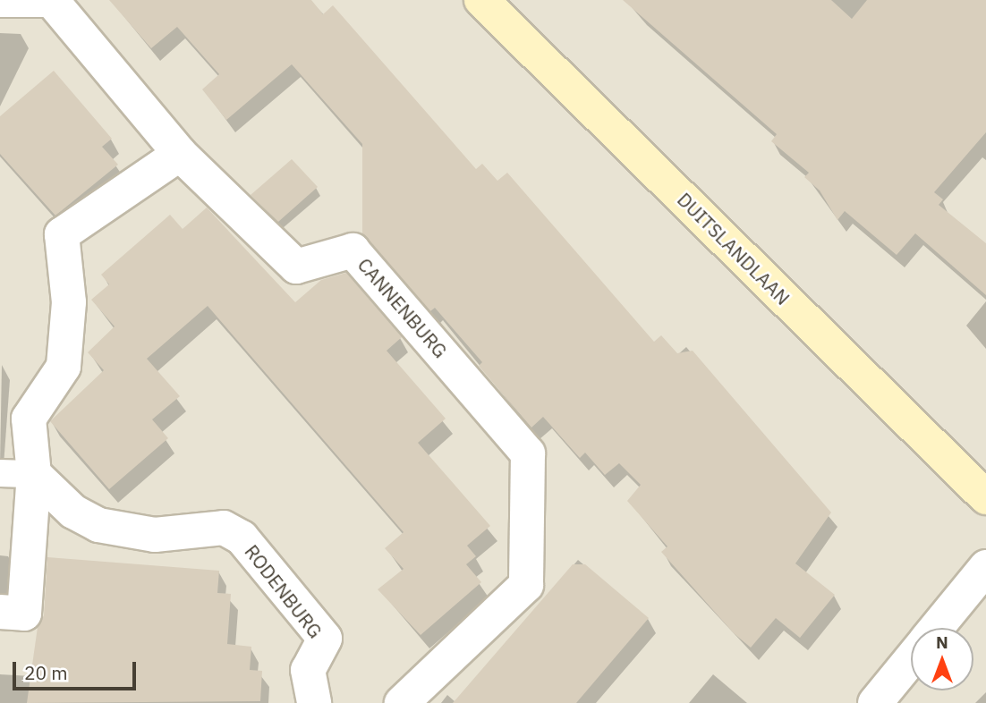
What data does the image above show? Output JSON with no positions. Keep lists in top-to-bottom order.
{
  "streets": {
    "main road": ["DUITSLANDLAAN"],
    "street": ["CANNENBURG", "RODENBURG"]
  },
  "scale_bar": "20 m",
  "north": "top"
}
